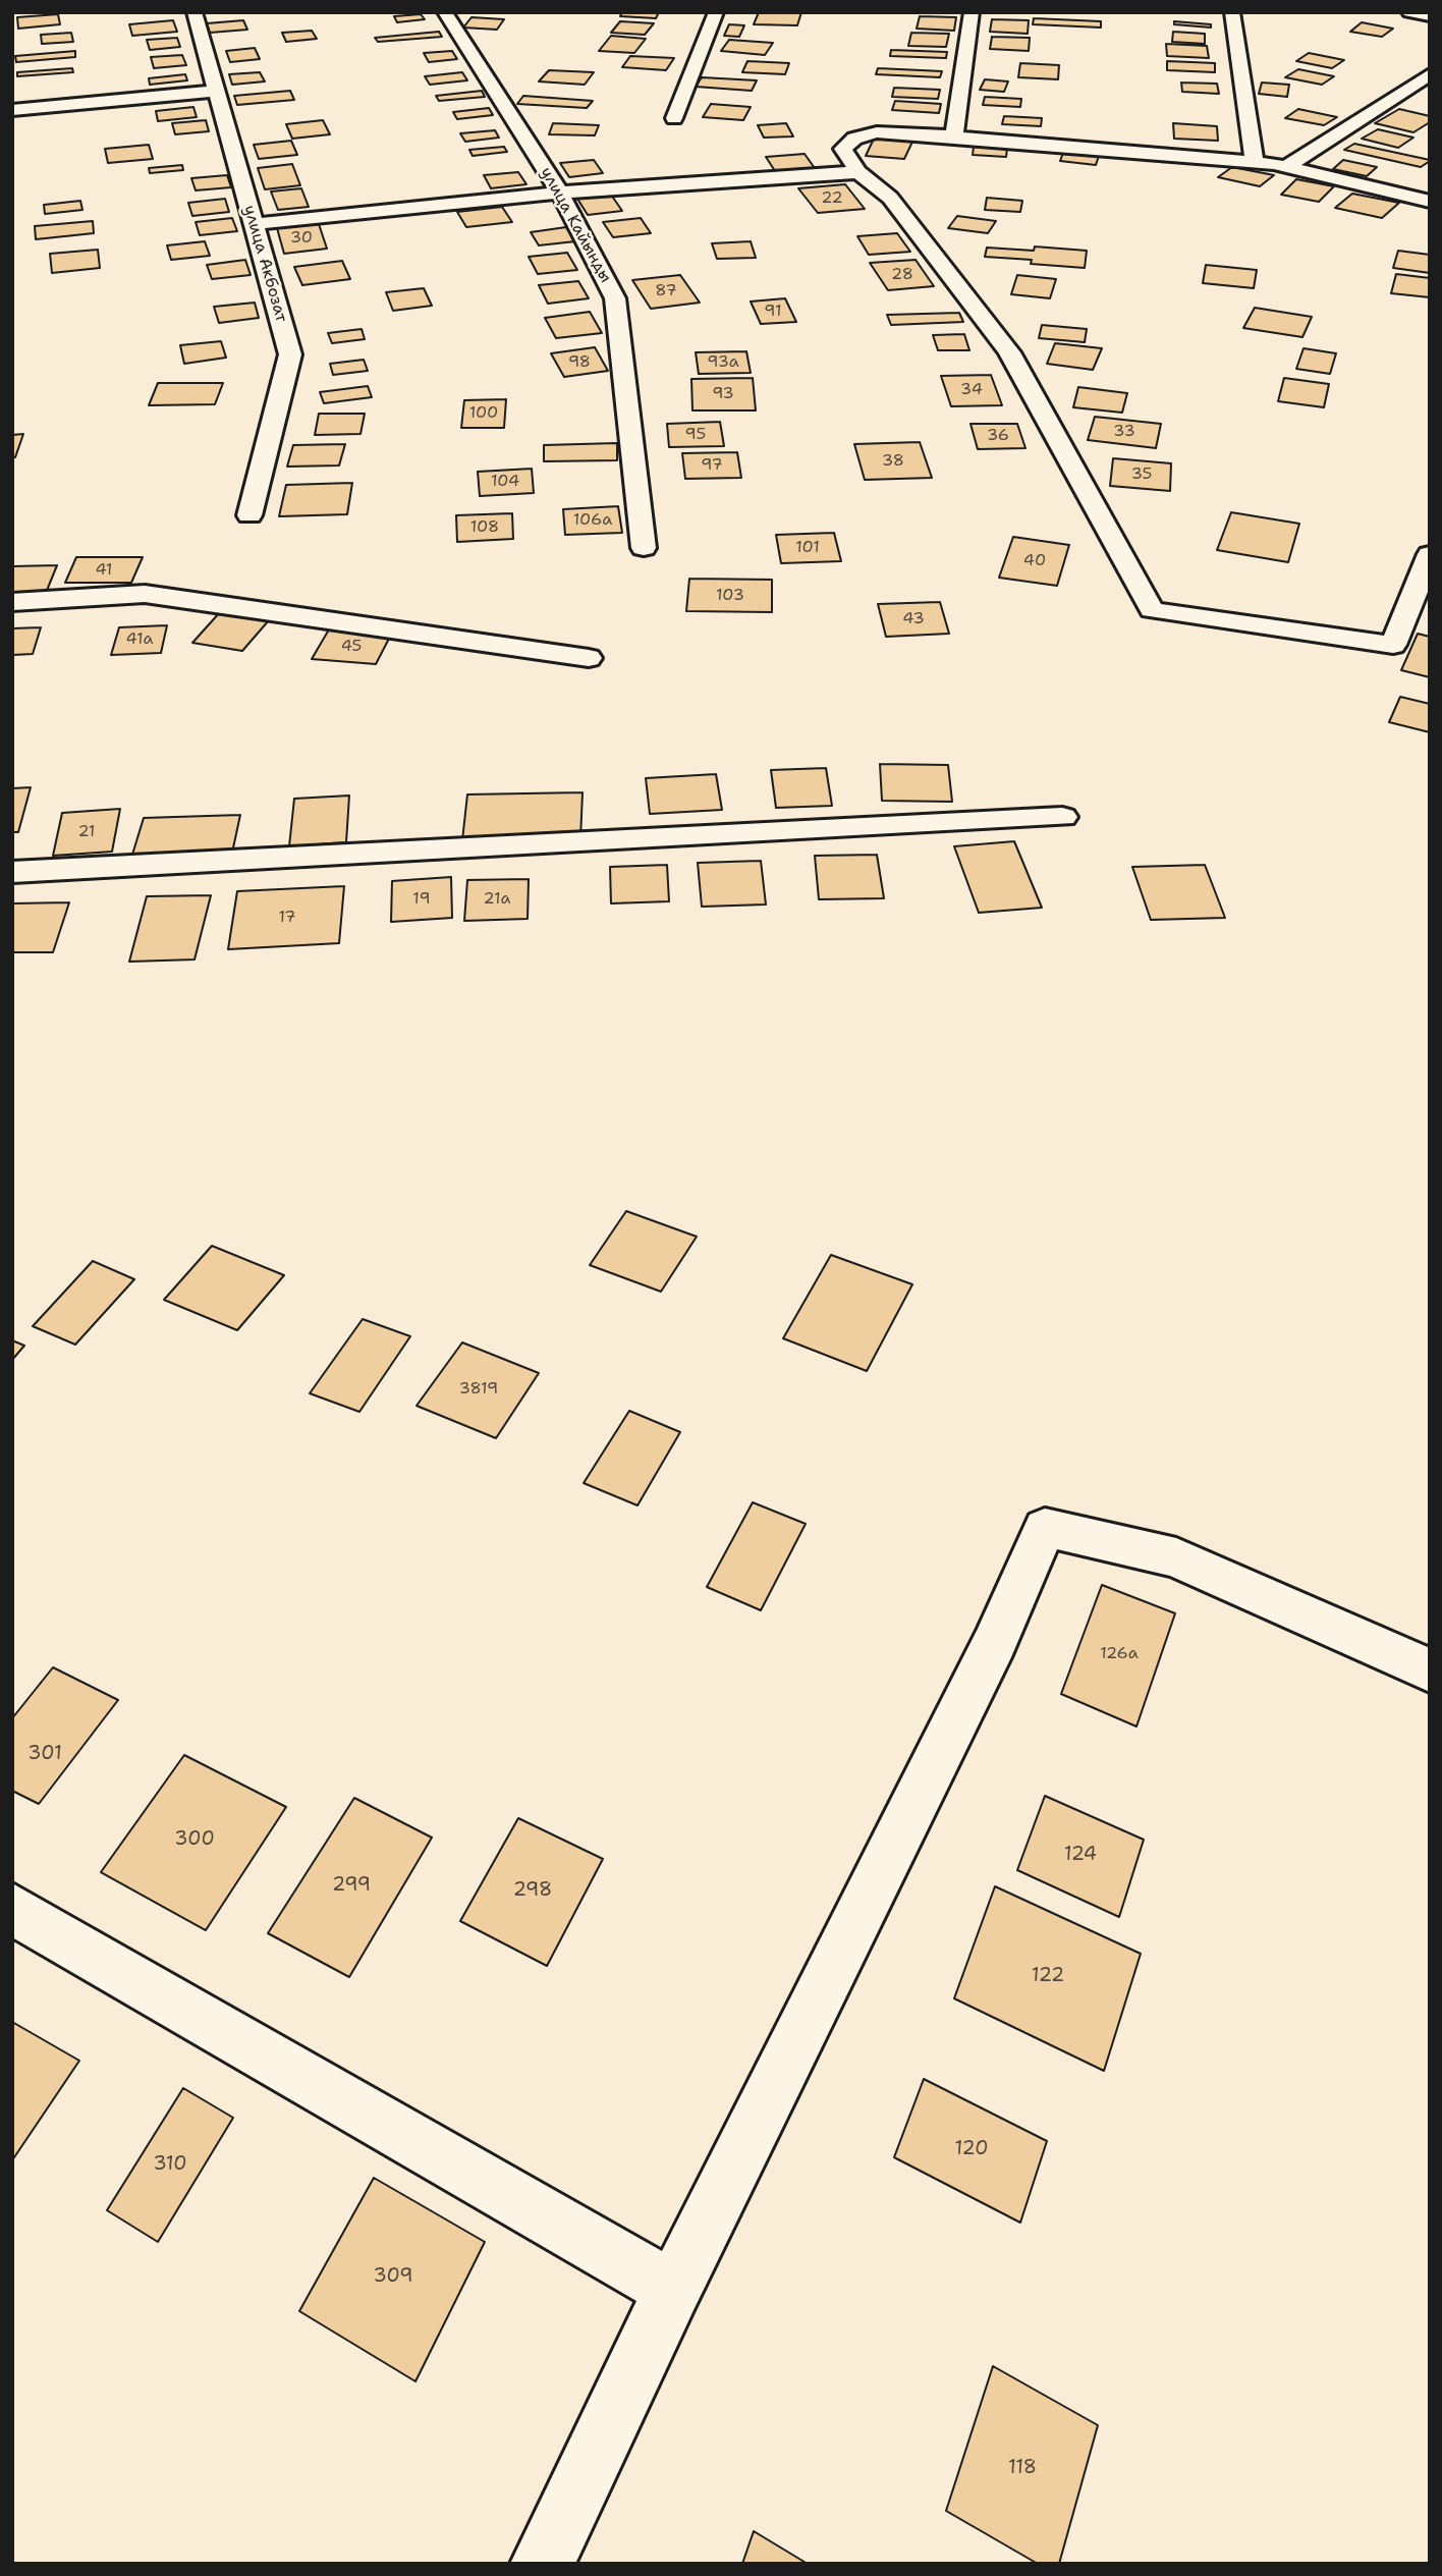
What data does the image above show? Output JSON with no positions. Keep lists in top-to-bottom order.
{
  "streets": {
    "street": ["улица Кайынды", "улица Акбозат"]
  },
  "house_numbers": [
    "22",
    "30",
    "28",
    "87",
    "91",
    "98",
    "93а",
    "34",
    "93",
    "100",
    "33",
    "95",
    "36",
    "38",
    "97",
    "35",
    "104",
    "106а",
    "108",
    "101",
    "40",
    "41",
    "103",
    "43",
    "41а",
    "45",
    "21",
    "19",
    "21а",
    "17",
    "3819",
    "126а",
    "301",
    "300",
    "124",
    "299",
    "298",
    "122",
    "120",
    "310",
    "309",
    "118"
  ]
}
